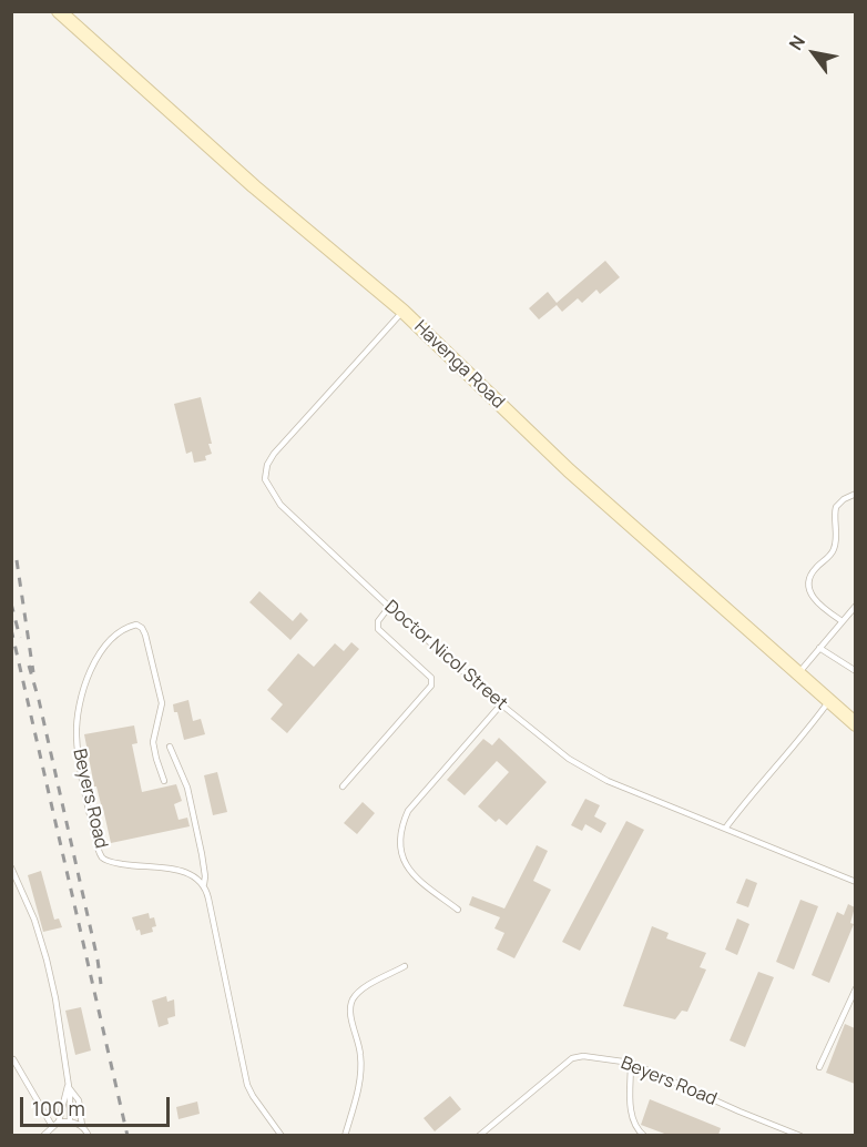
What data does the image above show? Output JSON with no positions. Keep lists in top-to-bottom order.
{
  "streets": {
    "street": ["Havenga Road"],
    "lane": ["Doctor Nicol Street", "Beyers Road"]
  },
  "crossings": [
    ["Havenga Road", "Doctor Nicol Street"]
  ],
  "scale_bar": "100 m",
  "north": "top left"
}
